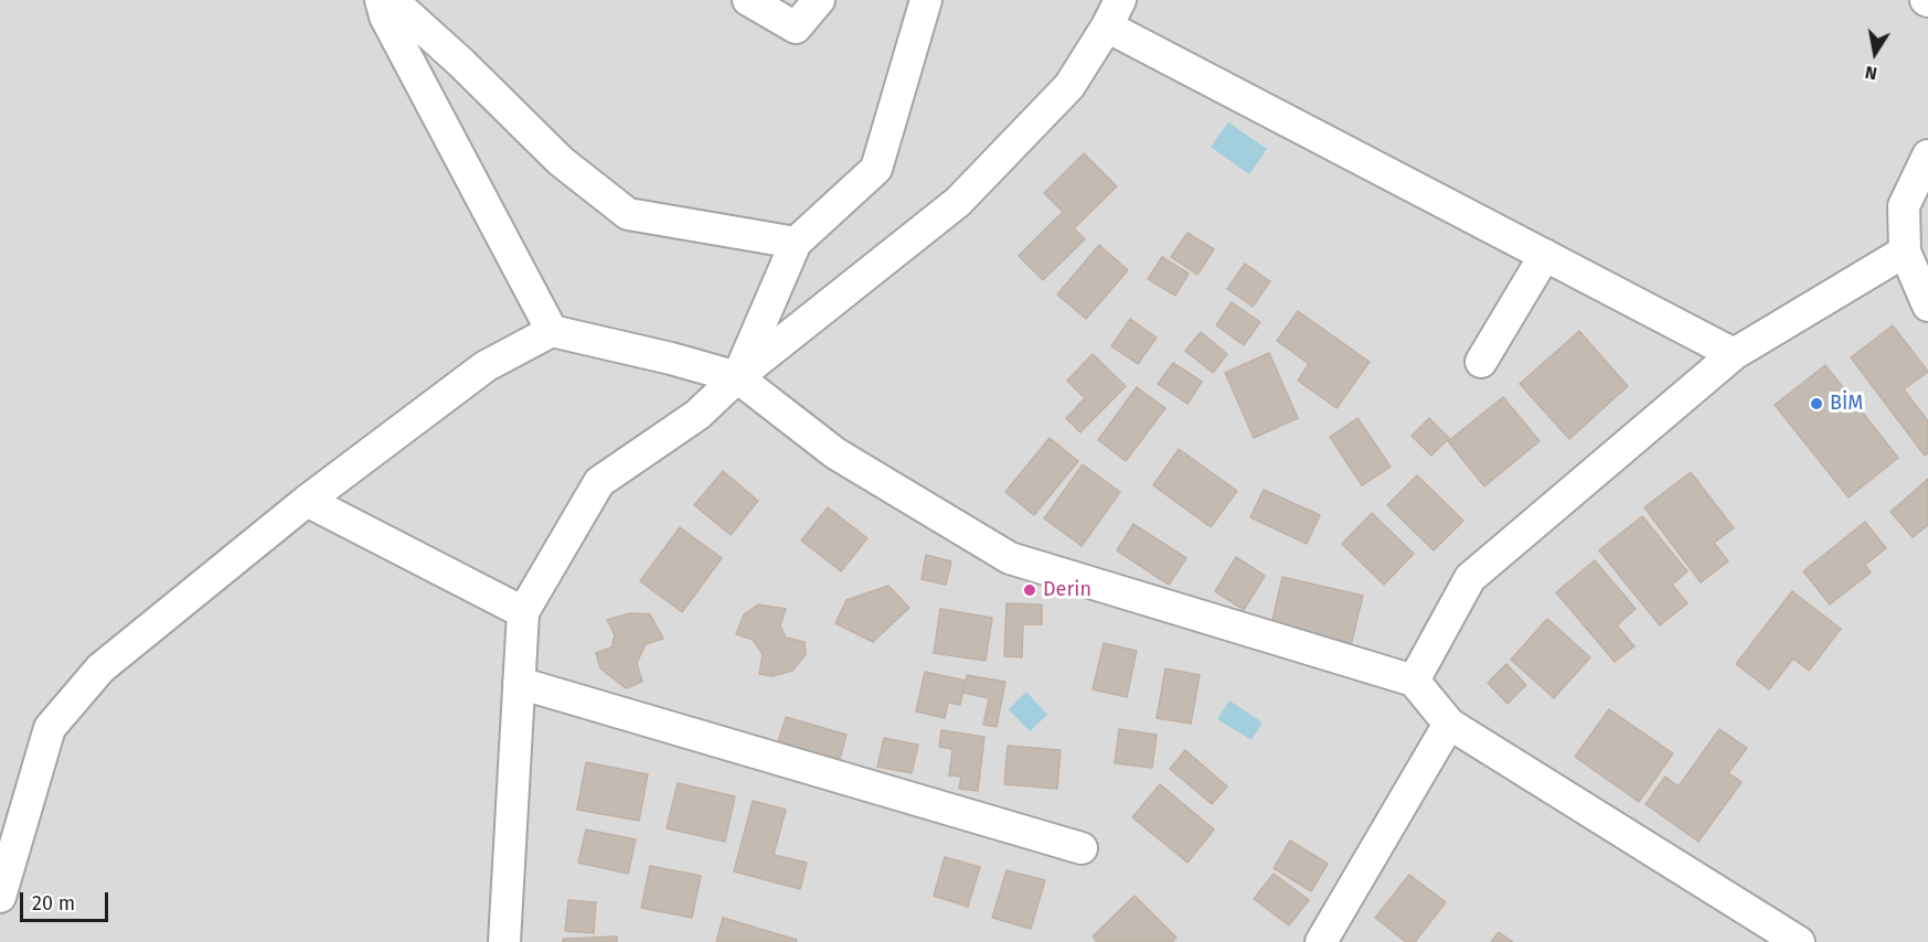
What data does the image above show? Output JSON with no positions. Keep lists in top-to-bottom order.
{
  "places": ["BİM", "Derin"],
  "scale_bar": "20 m",
  "north": "bottom"
}
